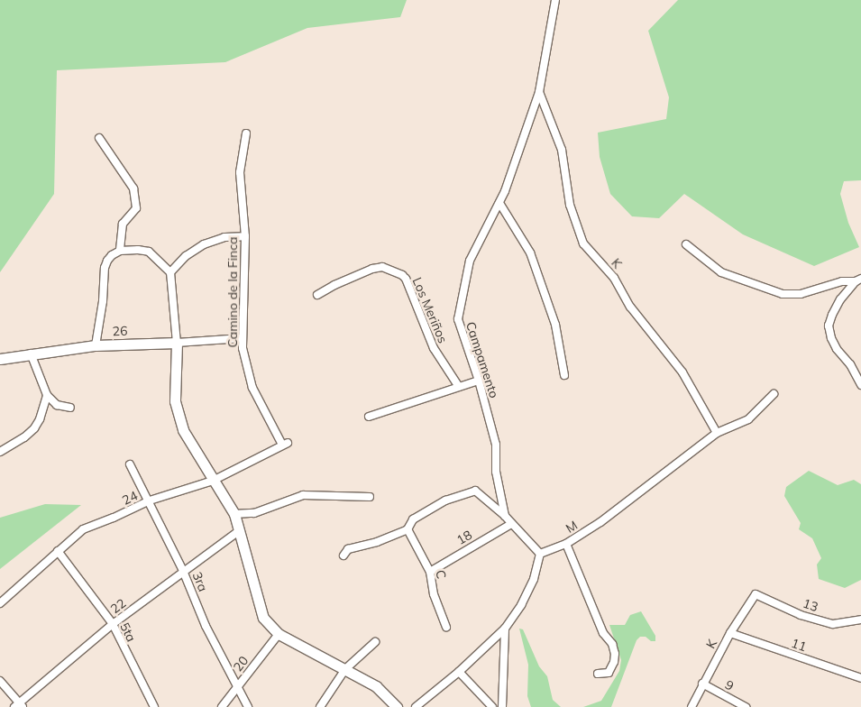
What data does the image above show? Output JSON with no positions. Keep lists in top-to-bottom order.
{
  "streets": {
    "street": [
      "K",
      "Camino de la Finca",
      "Los Meriños",
      "26",
      "Campamento",
      "24",
      "M",
      "18",
      "C",
      "3ra",
      "13",
      "22",
      "5ta",
      "11",
      "20",
      "9"
    ]
  },
  "crossings": [
    ["K", "Campamento"],
    ["K", "M"],
    ["K", "13"],
    ["K", "11"],
    ["K", "9"],
    ["Camino de la Finca", "26"],
    ["Camino de la Finca", "24"],
    ["Campamento", "M"],
    ["Campamento", "18"],
    ["24", "3ra"],
    ["24", "5ta"],
    ["18", "C"],
    ["3ra", "22"],
    ["3ra", "20"],
    ["22", "5ta"]
  ]
}
